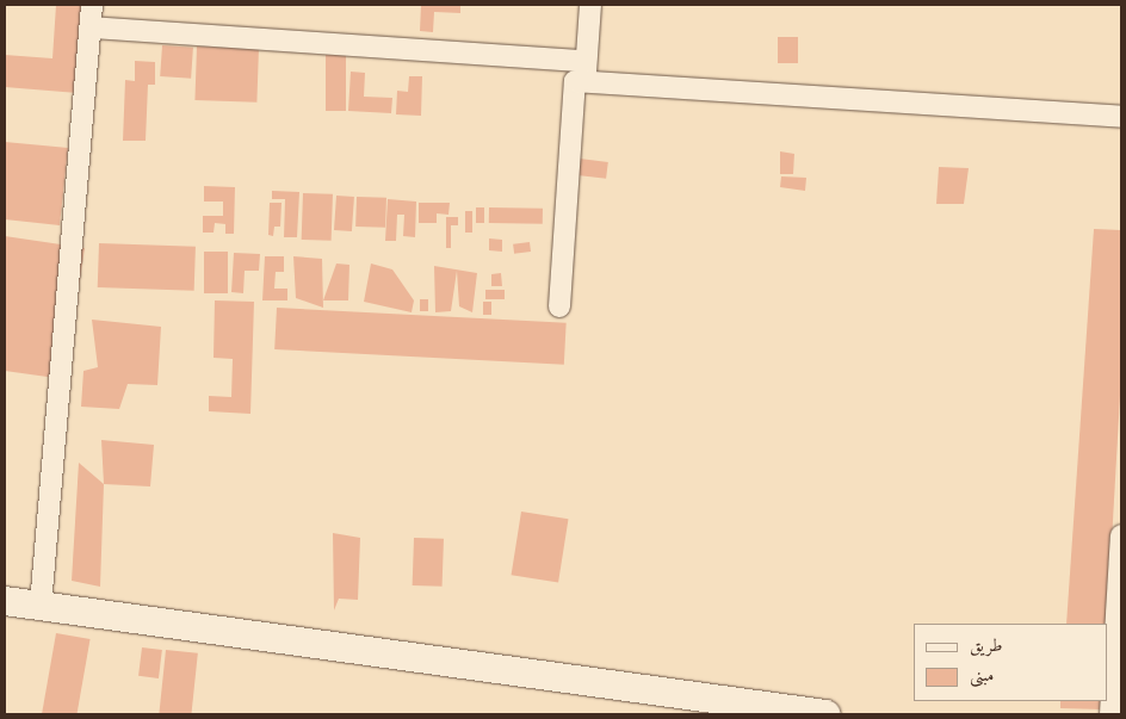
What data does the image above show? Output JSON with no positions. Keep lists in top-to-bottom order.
{
  "legend": ["طريق", "مبنى"]
}
